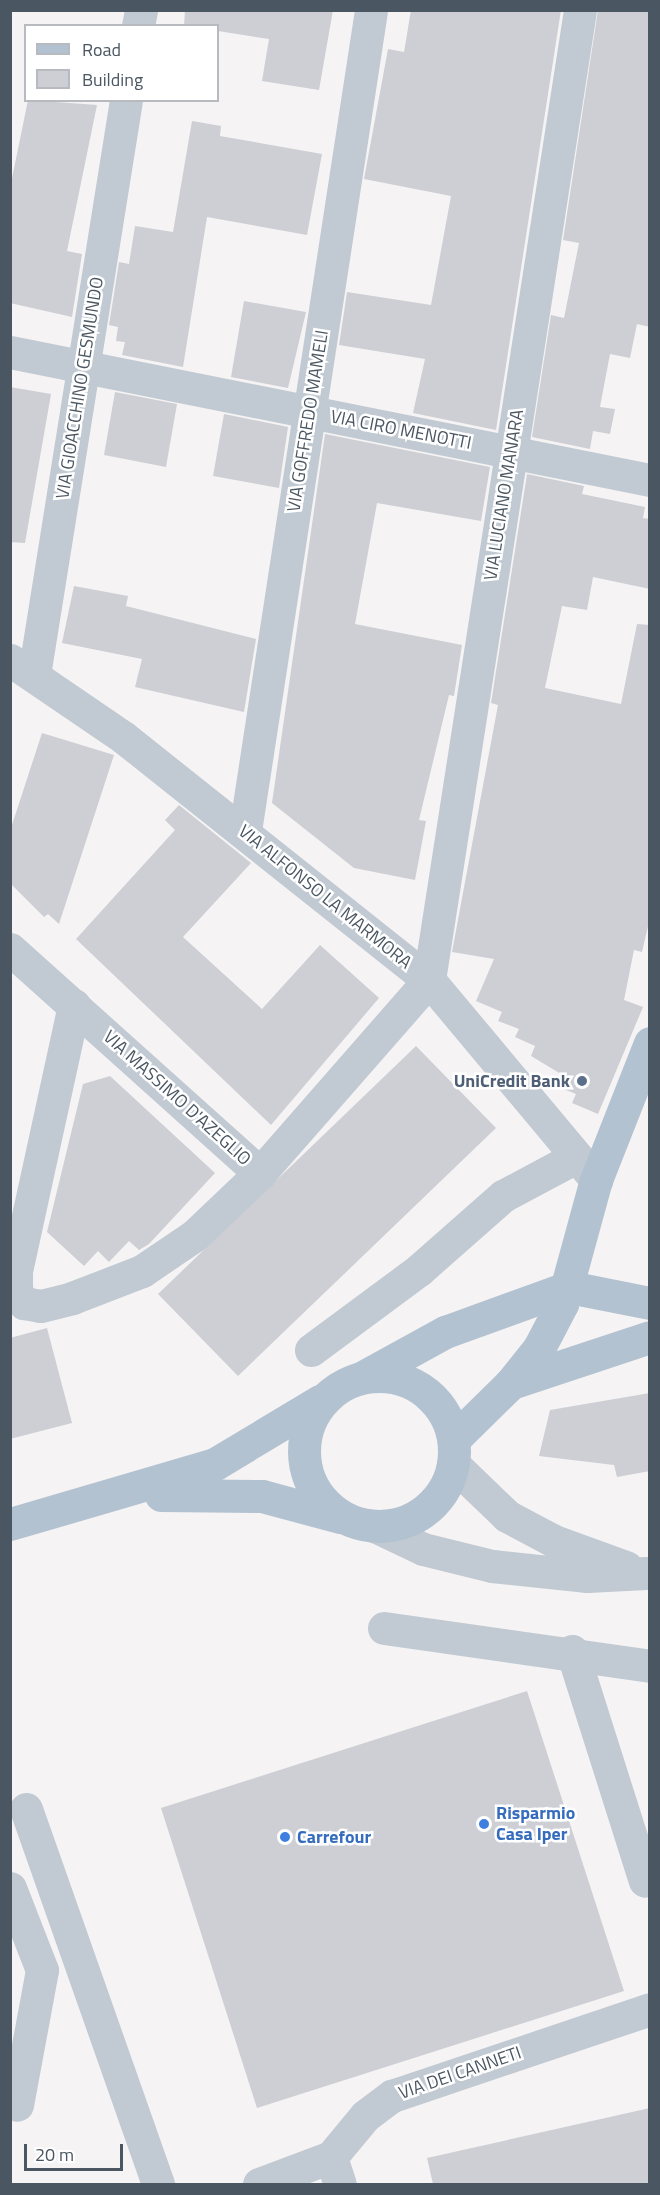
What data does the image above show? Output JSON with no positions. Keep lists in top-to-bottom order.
{
  "streets": {
    "street": [
      "VIA GIOACCHINO GESMUNDO",
      "VIA GOFFREDO MAMELI",
      "VIA CIRO MENOTTI",
      "VIA LUCIANO MANARA",
      "VIA ALFONSO LA MARMORA",
      "VIA MASSIMO D'AZEGLIO",
      "VIA DEI CANNETI"
    ]
  },
  "crossings": [
    ["VIA GIOACCHINO GESMUNDO", "VIA CIRO MENOTTI"],
    ["VIA GIOACCHINO GESMUNDO", "VIA ALFONSO LA MARMORA"],
    ["VIA GOFFREDO MAMELI", "VIA CIRO MENOTTI"],
    ["VIA GOFFREDO MAMELI", "VIA ALFONSO LA MARMORA"],
    ["VIA CIRO MENOTTI", "VIA LUCIANO MANARA"],
    ["VIA LUCIANO MANARA", "VIA ALFONSO LA MARMORA"],
    ["VIA LUCIANO MANARA", "VIA MASSIMO D'AZEGLIO"],
    ["VIA ALFONSO LA MARMORA", "VIA MASSIMO D'AZEGLIO"]
  ],
  "places": ["UniCredit Bank", "Risparmio Casa Iper", "Carrefour"],
  "legend": ["Road", "Building"],
  "scale_bar": "20 m"
}
